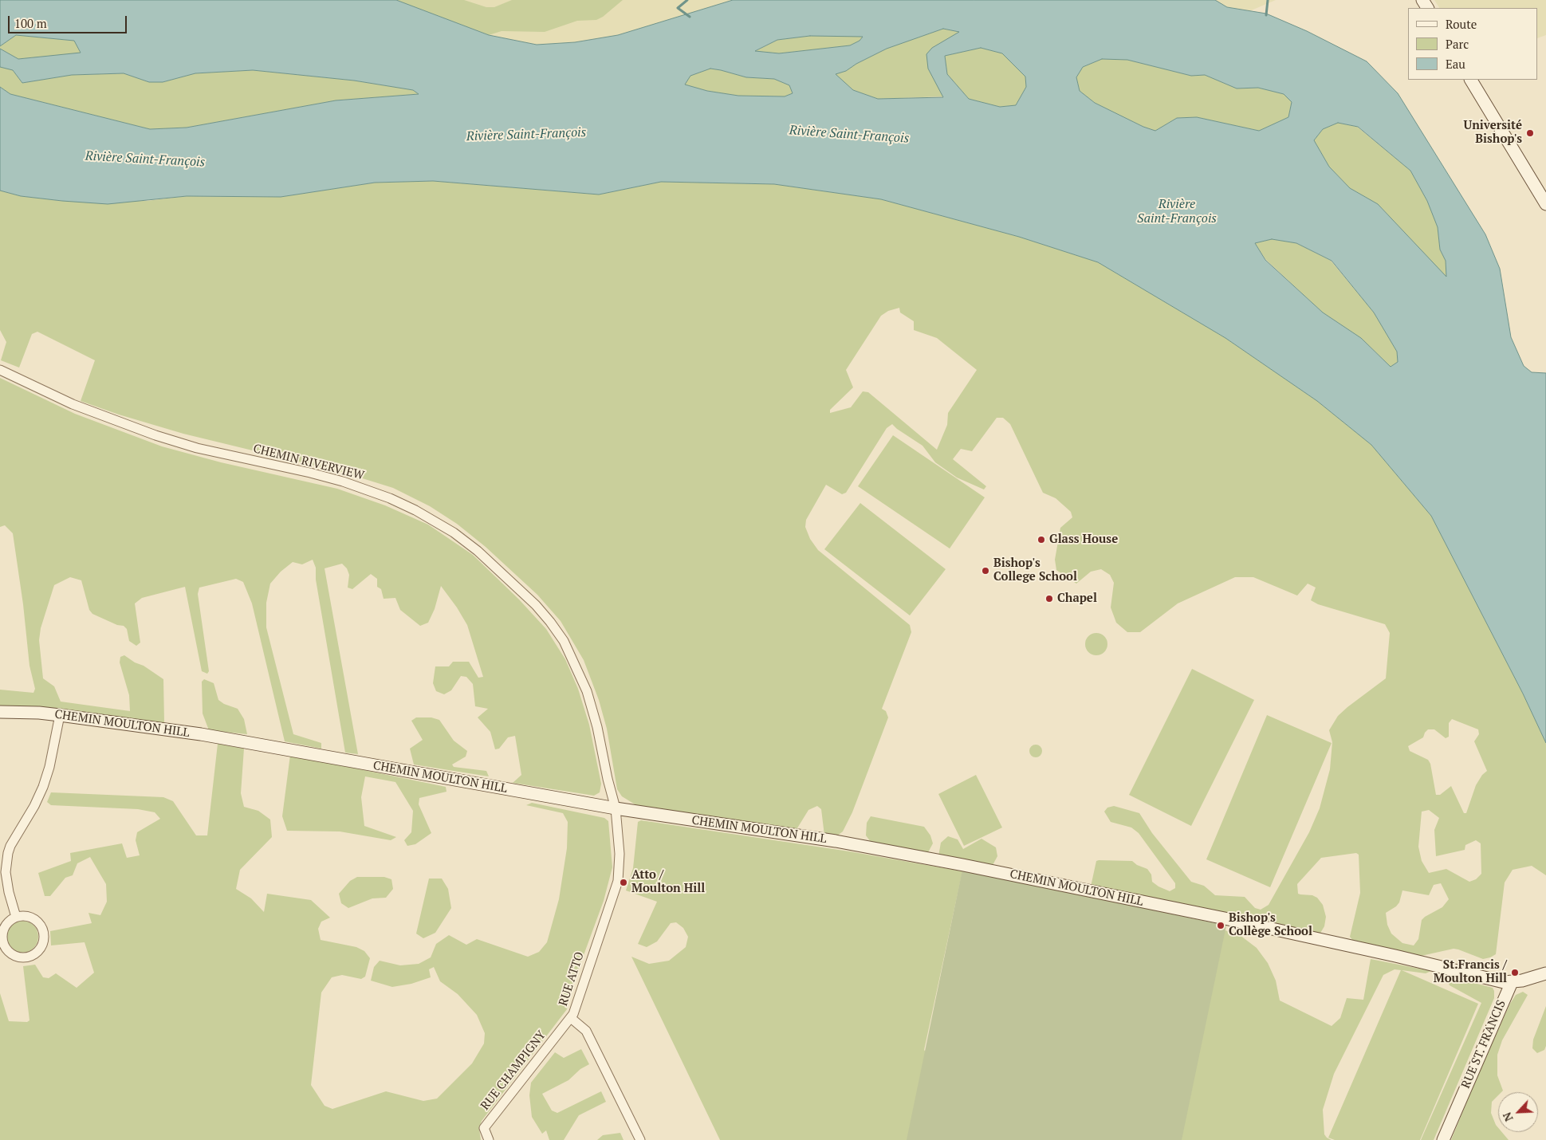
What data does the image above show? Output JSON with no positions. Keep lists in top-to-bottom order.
{
  "streets": {
    "street": [
      "CHEMIN RIVERVIEW",
      "CHEMIN MOULTON HILL",
      "RUE ATTO",
      "RUE ST. FRANCIS",
      "RUE CHAMPIGNY"
    ]
  },
  "crossings": [
    ["CHEMIN RIVERVIEW", "CHEMIN MOULTON HILL"],
    ["CHEMIN RIVERVIEW", "RUE ATTO"],
    ["CHEMIN MOULTON HILL", "RUE ATTO"],
    ["CHEMIN MOULTON HILL", "RUE ST. FRANCIS"],
    ["RUE ATTO", "RUE CHAMPIGNY"]
  ],
  "water": ["Rivière Saint-François"],
  "places": [
    "Université Bishop's",
    "Glass House",
    "Bishop's College School",
    "Chapel",
    "Atto / Moulton Hill",
    "Bishop's Collège School",
    "St.Francis / Moulton Hill"
  ],
  "legend": ["Route", "Parc", "Eau"],
  "scale_bar": "100 m",
  "north": "bottom left"
}
